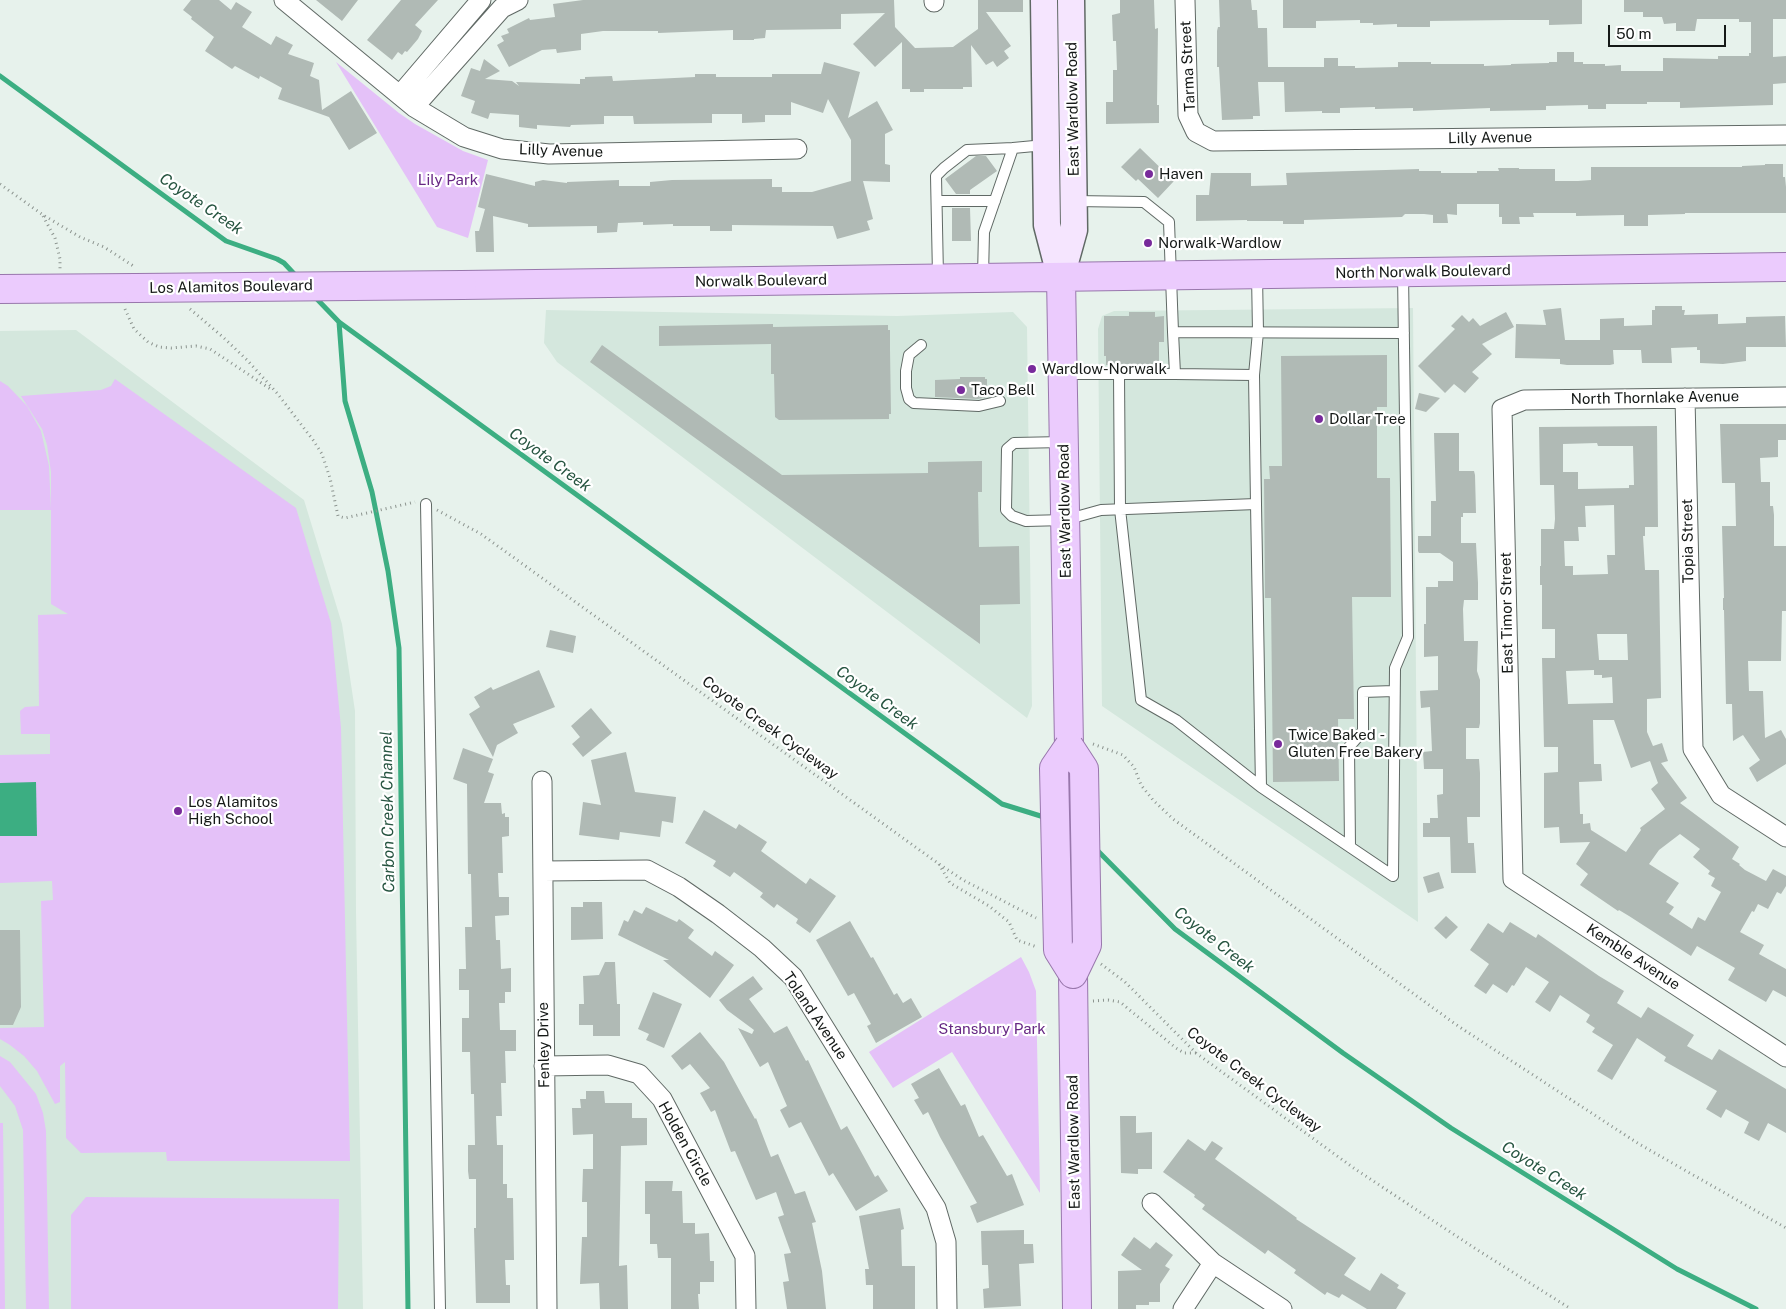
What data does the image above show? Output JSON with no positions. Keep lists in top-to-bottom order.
{
  "streets": {
    "main road": [
      "East Wardlow Road",
      "North Norwalk Boulevard",
      "Norwalk Boulevard",
      "Los Alamitos Boulevard"
    ],
    "street": [
      "Tarma Street",
      "Lilly Avenue",
      "North Thornlake Avenue",
      "Topia Street",
      "East Timor Street",
      "Kemble Avenue",
      "Toland Avenue",
      "Fenley Drive",
      "Holden Circle"
    ],
    "path": ["Coyote Creek Cycleway"]
  },
  "crossings": [
    ["Tarma Street", "Lilly Avenue"],
    ["East Wardlow Road", "North Norwalk Boulevard"],
    ["East Wardlow Road", "Norwalk Boulevard"],
    ["North Norwalk Boulevard", "Norwalk Boulevard"],
    ["Norwalk Boulevard", "Los Alamitos Boulevard"],
    ["North Thornlake Avenue", "Topia Street"],
    ["North Thornlake Avenue", "East Timor Street"],
    ["East Timor Street", "Kemble Avenue"],
    ["Toland Avenue", "Fenley Drive"],
    ["Fenley Drive", "Holden Circle"]
  ],
  "water": ["Coyote Creek", "Carbon Creek Channel"],
  "parks": ["Lily Park", "Stansbury Park"],
  "places": [
    "Haven",
    "Norwalk-Wardlow",
    "Wardlow-Norwalk",
    "Taco Bell",
    "Dollar Tree",
    "Twice Baked - Gluten Free Bakery",
    "Los Alamitos High School"
  ],
  "scale_bar": "50 m"
}
